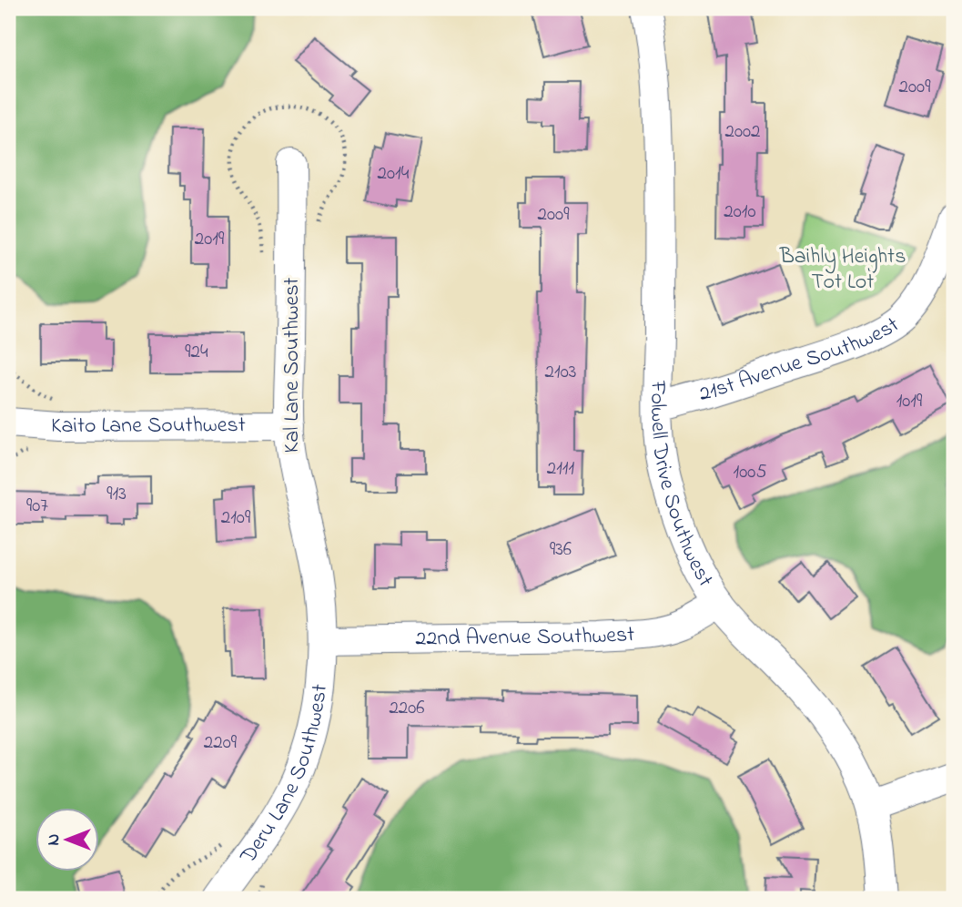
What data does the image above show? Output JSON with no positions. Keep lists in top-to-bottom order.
{
  "streets": {
    "street": [
      "21st Avenue Southwest",
      "Kal Lane Southwest",
      "Kaito Lane Southwest",
      "Folwell Drive Southwest",
      "22nd Avenue Southwest",
      "Deru Lane Southwest"
    ]
  },
  "crossings": [
    ["21st Avenue Southwest", "Folwell Drive Southwest"],
    ["Kal Lane Southwest", "Kaito Lane Southwest"],
    ["Kal Lane Southwest", "22nd Avenue Southwest"],
    ["Kal Lane Southwest", "Deru Lane Southwest"],
    ["Folwell Drive Southwest", "22nd Avenue Southwest"],
    ["22nd Avenue Southwest", "Deru Lane Southwest"]
  ],
  "parks": ["Baihly Heights Tot Lot"],
  "house_numbers": [
    "2009",
    "2002",
    "2014",
    "2010",
    "2009",
    "2019",
    "924",
    "2103",
    "1019",
    "2111",
    "1005",
    "913",
    "907",
    "2109",
    "936",
    "2206",
    "2209"
  ],
  "north": "left"
}
